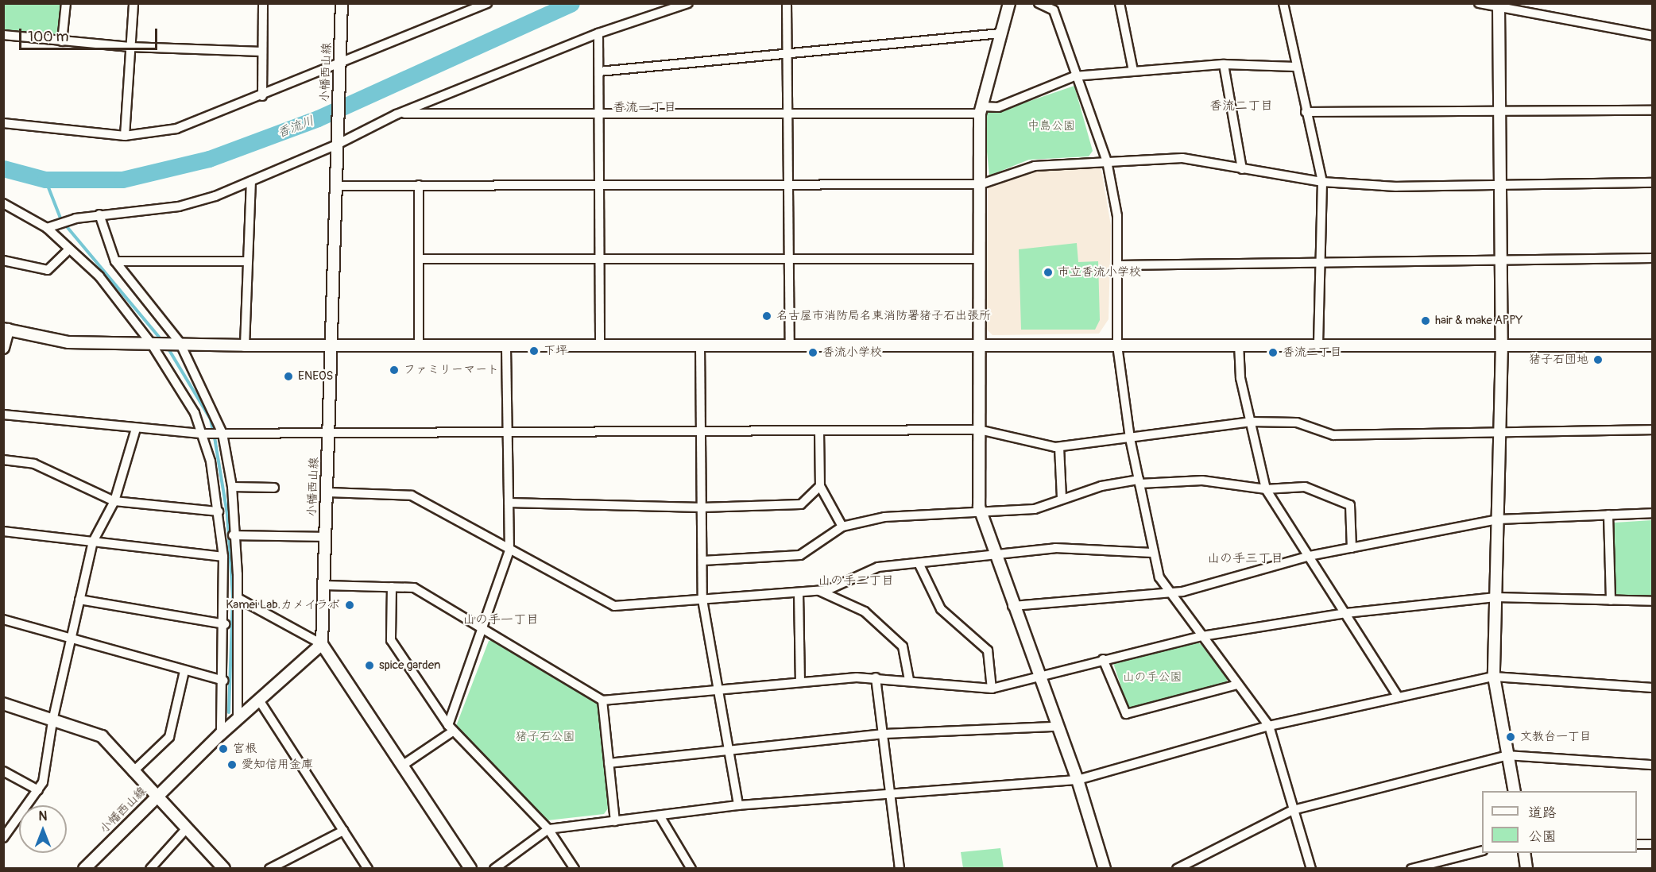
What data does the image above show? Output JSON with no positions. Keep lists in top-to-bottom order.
{
  "streets": {
    "street": ["小幡西山線"]
  },
  "districts": [
    "香流二丁目",
    "香流一丁目",
    "山の手三丁目",
    "山の手二丁目",
    "山の手一丁目"
  ],
  "water": ["香流川"],
  "parks": ["中島公園", "山の手公園", "猪子石公園"],
  "places": [
    "市立香流小学校",
    "名古屋市消防局名東消防署猪子石出張所",
    "hair & make APPY",
    "下坪",
    "香流小学校",
    "香流二丁目",
    "猪子石団地",
    "ファミリーマート",
    "ENEOS",
    "Kamei Lab.カメイラボ",
    "spice garden",
    "文教台一丁目",
    "宮根",
    "愛知信用金庫"
  ],
  "legend": ["道路", "公園"],
  "scale_bar": "100 m",
  "north": "top"
}
